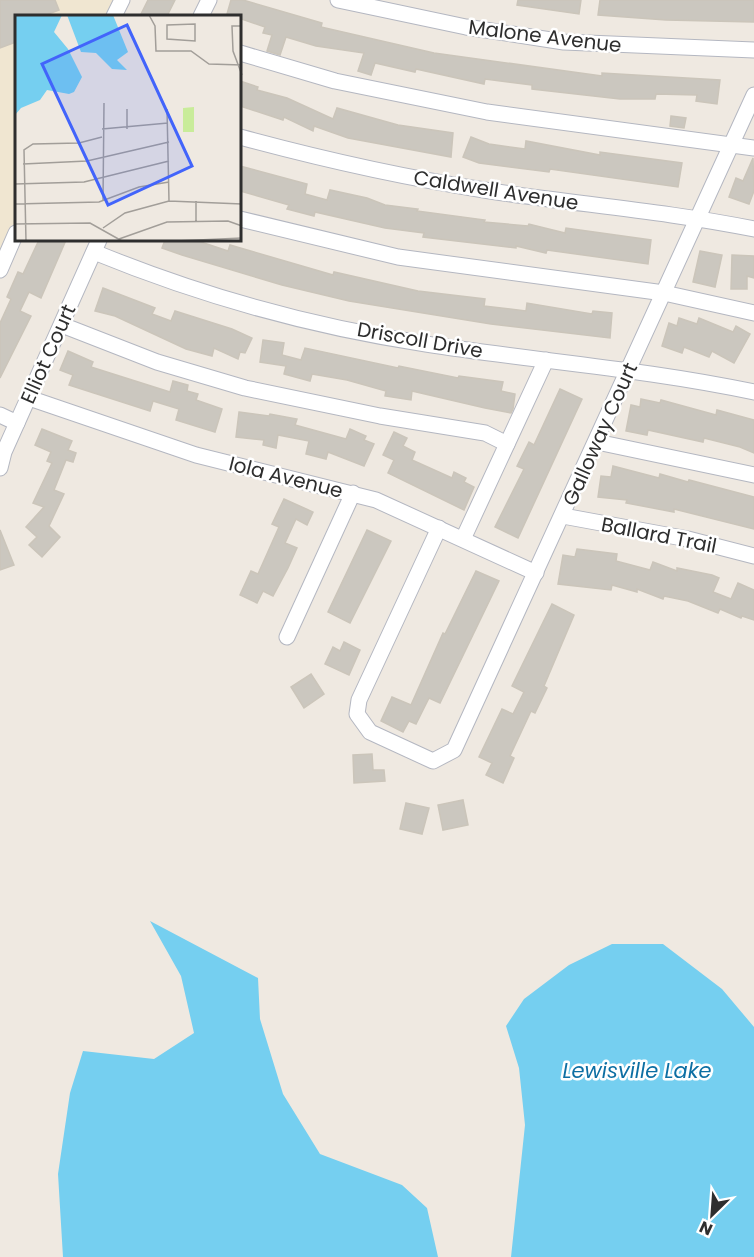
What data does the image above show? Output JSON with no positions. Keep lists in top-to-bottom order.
{
  "streets": {
    "street": [
      "Malone Avenue",
      "Caldwell Avenue",
      "Driscoll Drive",
      "Elliot Court",
      "Galloway Court",
      "Iola Avenue",
      "Ballard Trail"
    ]
  },
  "crossings": [
    ["Caldwell Avenue", "Galloway Court"],
    ["Driscoll Drive", "Elliot Court"],
    ["Driscoll Drive", "Galloway Court"],
    ["Elliot Court", "Iola Avenue"],
    ["Galloway Court", "Iola Avenue"],
    ["Galloway Court", "Ballard Trail"]
  ],
  "water": ["Lewisville Lake"],
  "north": "bottom left"
}
